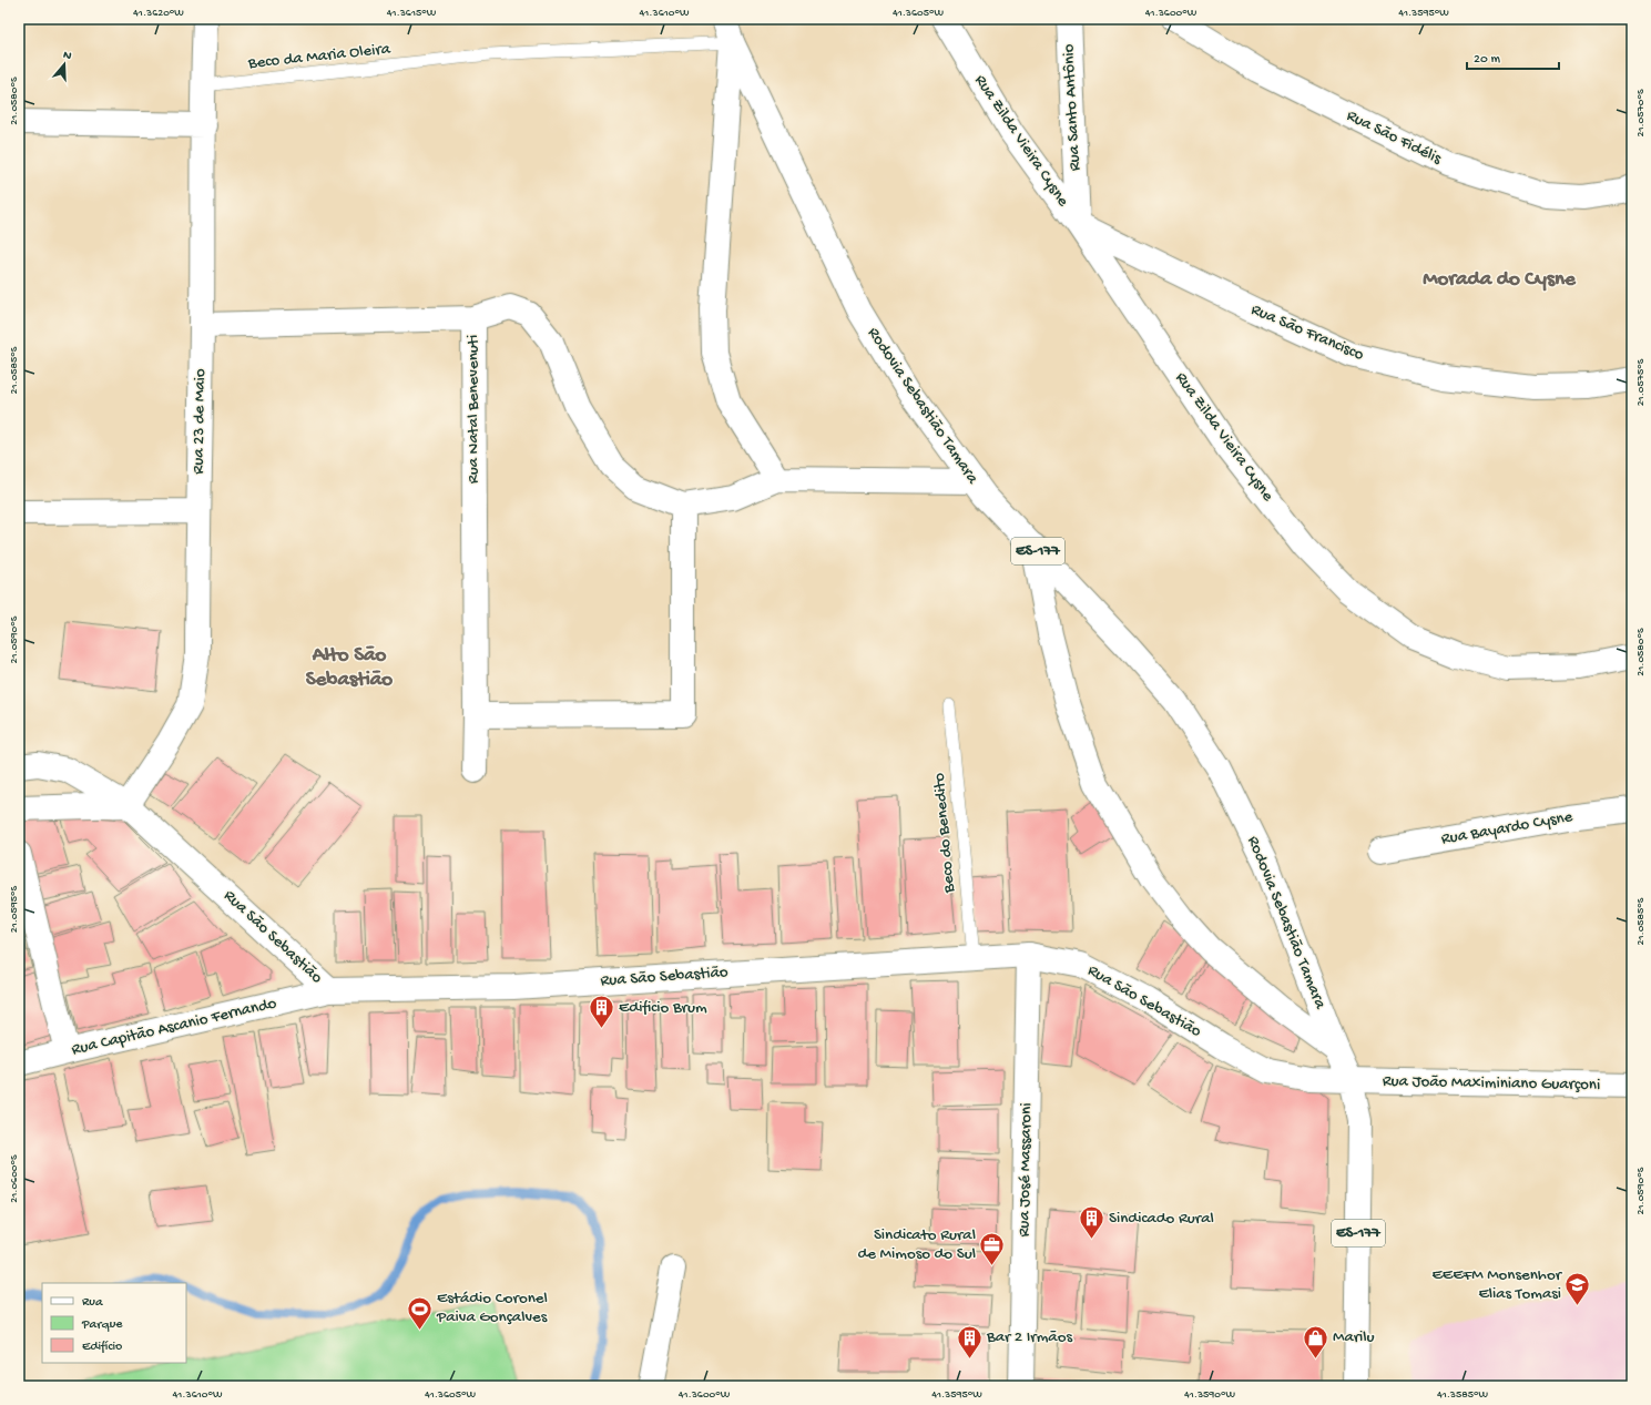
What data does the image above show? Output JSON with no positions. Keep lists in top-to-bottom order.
{
  "streets": {
    "street": [
      "Rua Santo Antônio",
      "Rua São Fidélis",
      "Rua Zilda Vieira Cysne",
      "Rua São Francisco",
      "Rodovia Sebastião Tamara",
      "Rua Natal Benevenuti",
      "Rua 23 de Maio",
      "ES-177",
      "Rua Bayardo Cysne",
      "Rua São Sebastião",
      "Rua Capitão Ascanio Fernando",
      "Rua João Maximiniano Guarçoni",
      "Rua José Massaroni"
    ],
    "lane": ["Beco da Maria Oleira", "Beco do Benedito"]
  },
  "crossings": [
    ["Beco da Maria Oleira", "Rodovia Sebastião Tamara"],
    ["Beco da Maria Oleira", "Rua 23 de Maio"],
    ["Rua Santo Antônio", "Rua Zilda Vieira Cysne"],
    ["Rua Santo Antônio", "Rua São Francisco"],
    ["Rua Zilda Vieira Cysne", "Rua São Francisco"],
    ["Rodovia Sebastião Tamara", "ES-177"],
    ["Rodovia Sebastião Tamara", "Rua São Sebastião"],
    ["Rodovia Sebastião Tamara", "Rua João Maximiniano Guarçoni"],
    ["Rua Natal Benevenuti", "Rua 23 de Maio"],
    ["Rua 23 de Maio", "Rua São Sebastião"],
    ["ES-177", "Rua São Sebastião"],
    ["ES-177", "Rua João Maximiniano Guarçoni"],
    ["Beco do Benedito", "Rua São Sebastião"],
    ["Rua São Sebastião", "Rua Capitão Ascanio Fernando"],
    ["Rua São Sebastião", "Rua João Maximiniano Guarçoni"],
    ["Rua São Sebastião", "Rua José Massaroni"]
  ],
  "districts": ["Morada do Cysne", "Alto São Sebastião"],
  "places": {
    "building": ["Edificio Brum", "Sindicado Rural", "Bar 2 Irmãos"],
    "office": ["Sindicato Rural de Mimoso do Sul"],
    "school or university": ["EEEFM Monsenhor Elias Tomasi"],
    "sports": ["Estádio Coronel Paiva Gonçalves"],
    "shop": ["Marilu"]
  },
  "legend": ["Rua", "Parque", "Edifício"],
  "scale_bar": "20 m",
  "north": "top",
  "coordinates": [
    "41.3620°W",
    "41.3615°W",
    "41.3610°W",
    "41.3605°W",
    "41.3600°W",
    "41.3595°W",
    "21.0580°S",
    "21.0570°S",
    "21.0585°S",
    "21.0575°S",
    "21.0590°S",
    "21.0595°S",
    "21.0600°S",
    "41.3590°W",
    "41.3585°W"
  ]
}
